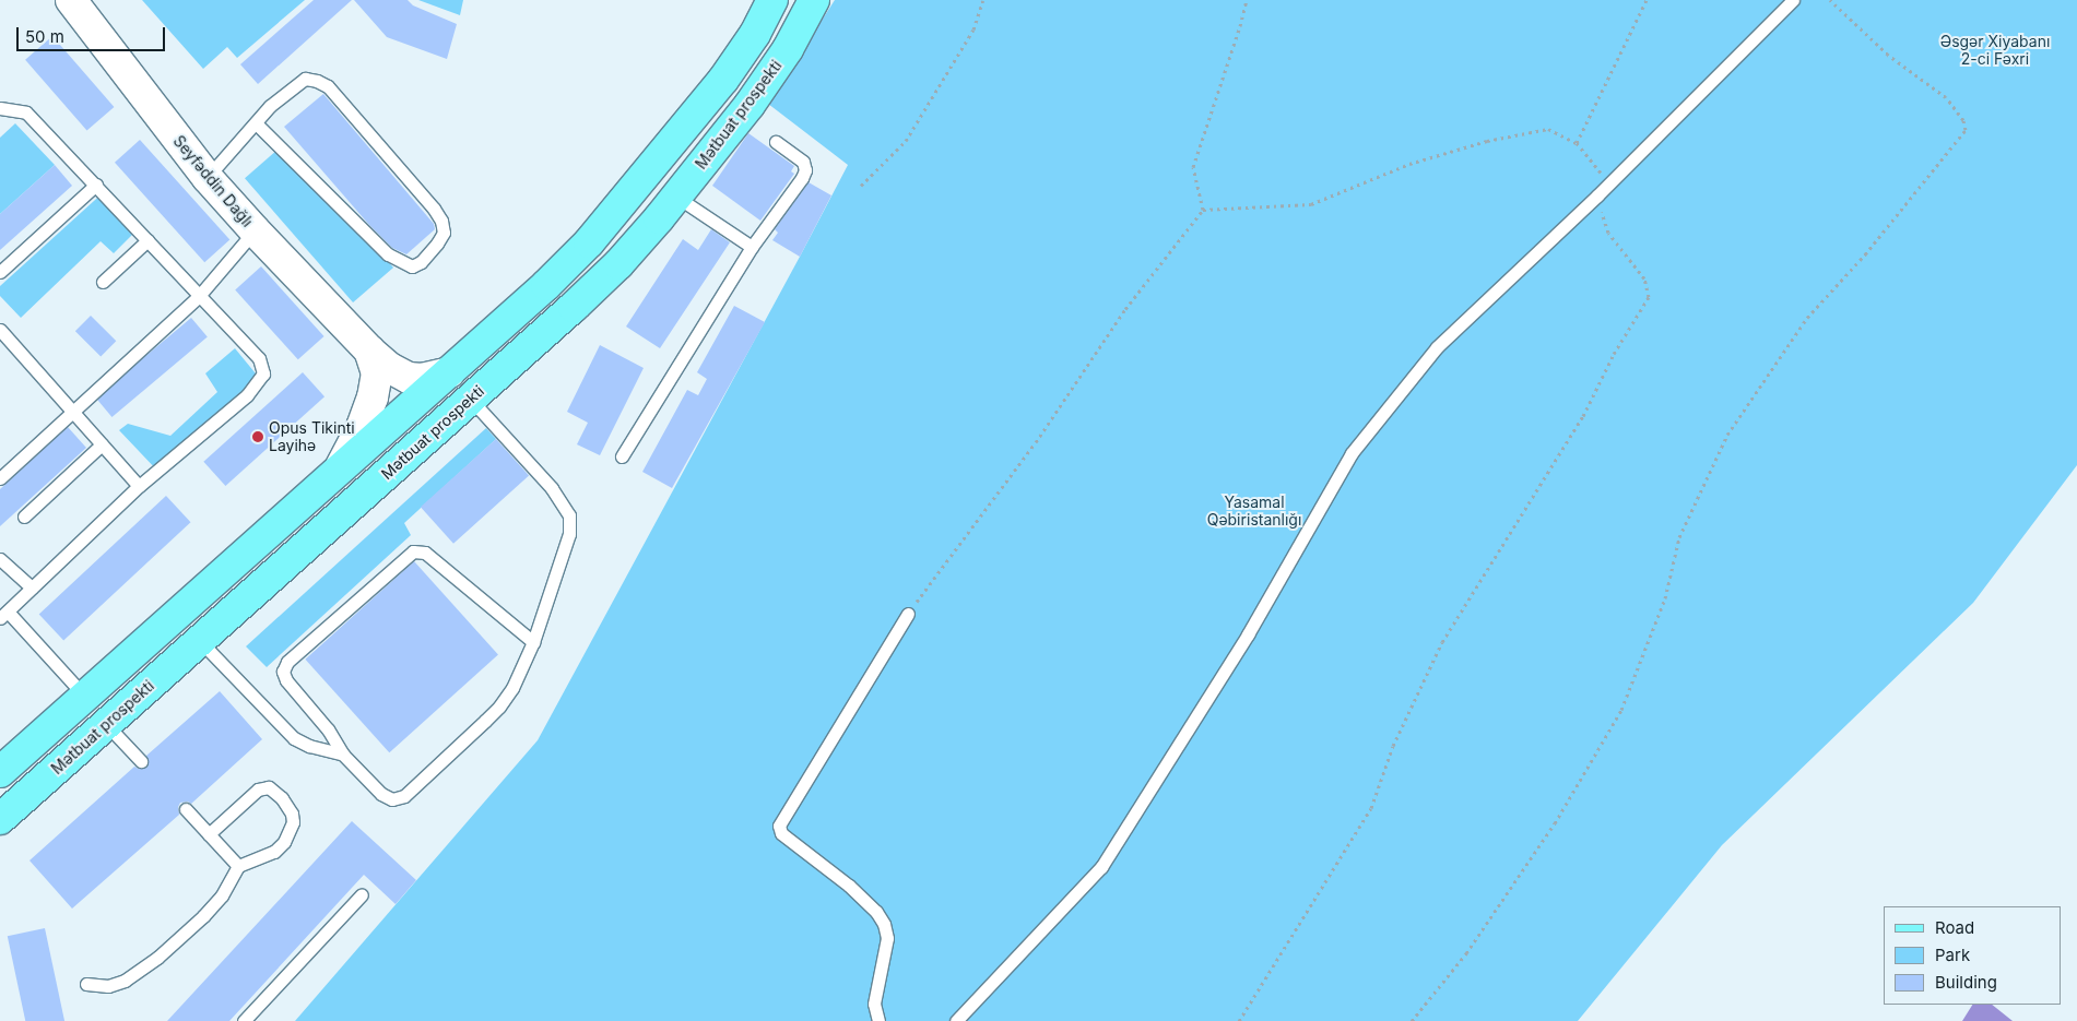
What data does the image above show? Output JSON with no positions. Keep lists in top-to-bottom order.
{
  "streets": {
    "main road": ["Mətbuat prospekti"],
    "street": ["Seyfəddin Dağlı"]
  },
  "parks": ["Əsgər Xiyabanı 2-ci Fəxri", "Yasamal Qəbiristanlığı"],
  "places": ["Opus Tikinti Layihə"],
  "legend": ["Road", "Park", "Building"],
  "scale_bar": "50 m"
}
